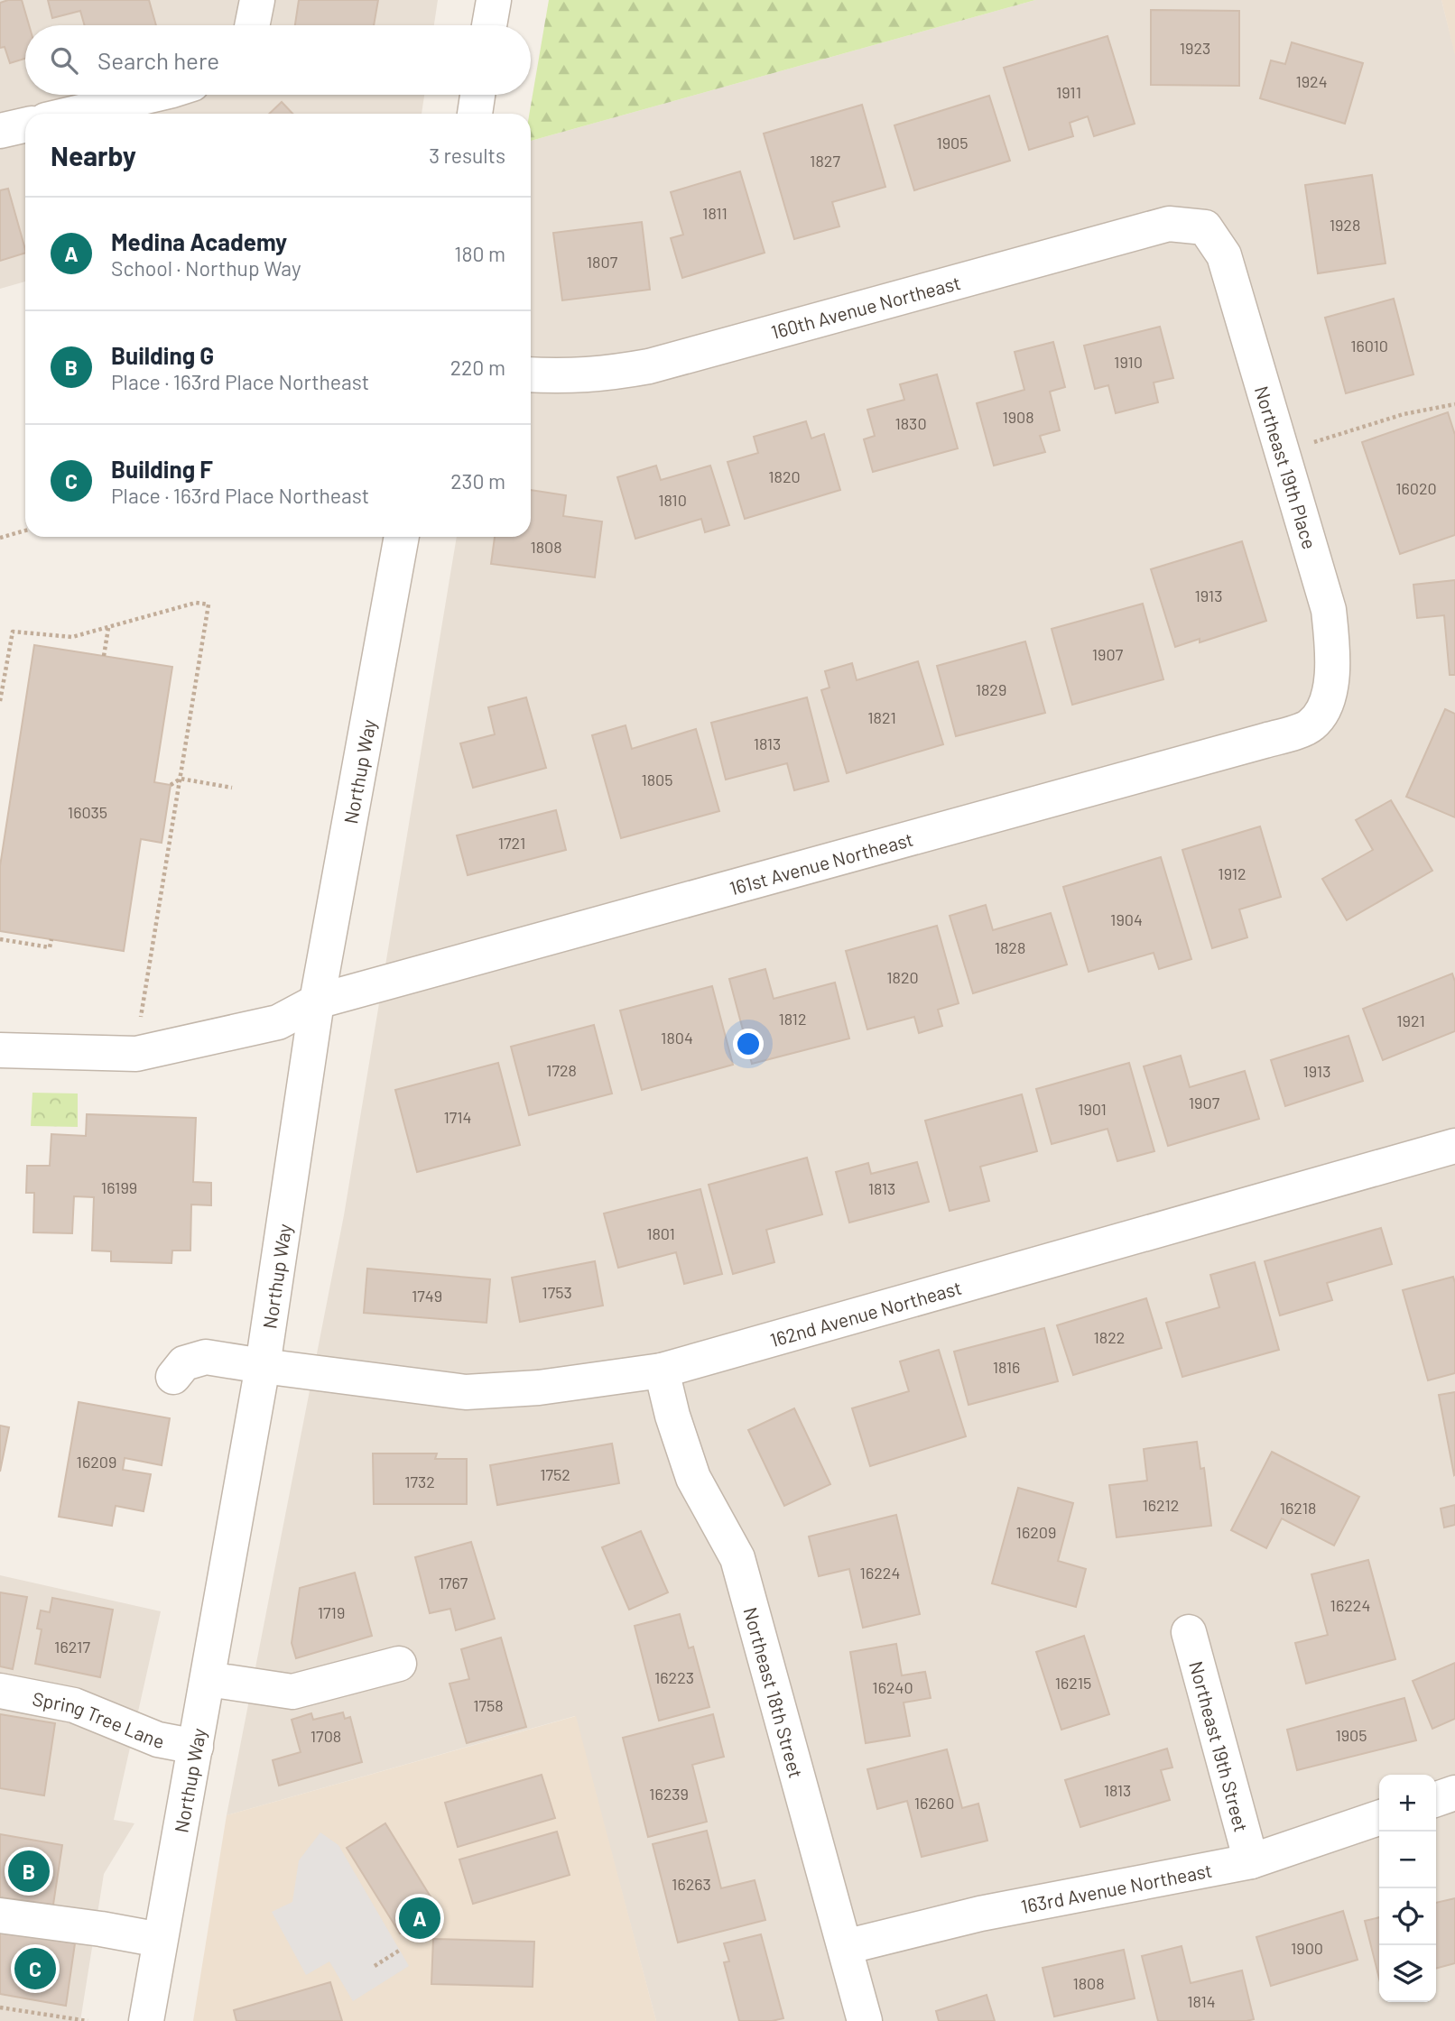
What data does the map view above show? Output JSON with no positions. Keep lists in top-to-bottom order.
{
  "streets": {
    "street": [
      "160th Avenue Northeast",
      "Northeast 19th Place",
      "Northup Way",
      "161st Avenue Northeast",
      "162nd Avenue Northeast",
      "Northeast 18th Street",
      "Spring Tree Lane",
      "Northeast 19th Street",
      "163rd Avenue Northeast"
    ]
  },
  "crossings": [
    ["160th Avenue Northeast", "Northeast 19th Place"],
    ["Northeast 19th Place", "161st Avenue Northeast"],
    ["Northup Way", "161st Avenue Northeast"],
    ["Northup Way", "162nd Avenue Northeast"],
    ["Northup Way", "Spring Tree Lane"],
    ["162nd Avenue Northeast", "Northeast 18th Street"],
    ["Northeast 18th Street", "163rd Avenue Northeast"],
    ["Northeast 19th Street", "163rd Avenue Northeast"]
  ],
  "house_numbers": [
    "1923",
    "1924",
    "1911",
    "1905",
    "1827",
    "1811",
    "1928",
    "1807",
    "16010",
    "1910",
    "1908",
    "1830",
    "1820",
    "16020",
    "1810",
    "1808",
    "1913",
    "1907",
    "1829",
    "1821",
    "1813",
    "1805",
    "16035",
    "1721",
    "1912",
    "1904",
    "1828",
    "1820",
    "1812",
    "1921",
    "1804",
    "1728",
    "1913",
    "1907",
    "1901",
    "1714",
    "16199",
    "1813",
    "1801",
    "1753",
    "1749",
    "1822",
    "1816",
    "16209",
    "1752",
    "1732",
    "16212",
    "16218",
    "16209",
    "16224",
    "1767",
    "16224",
    "1719",
    "16217",
    "16223",
    "16215",
    "16240",
    "1758",
    "1905",
    "1708",
    "1813",
    "16239",
    "16260",
    "16263",
    "1900",
    "1808",
    "1814"
  ],
  "page": {
    "search": "Search here",
    "heading": ["Nearby", "3 results"],
    "list": [
      {
        "mark": "A",
        "name": "Medina Academy",
        "note": "School · Northup Way",
        "value": "180 m"
      },
      {
        "mark": "B",
        "name": "Building G",
        "note": "Place · 163rd Place Northeast",
        "value": "220 m"
      },
      {
        "mark": "C",
        "name": "Building F",
        "note": "Place · 163rd Place Northeast",
        "value": "230 m"
      }
    ],
    "map_buttons": ["+", "−"],
    "pins": ["B", "A", "C"]
  }
}
